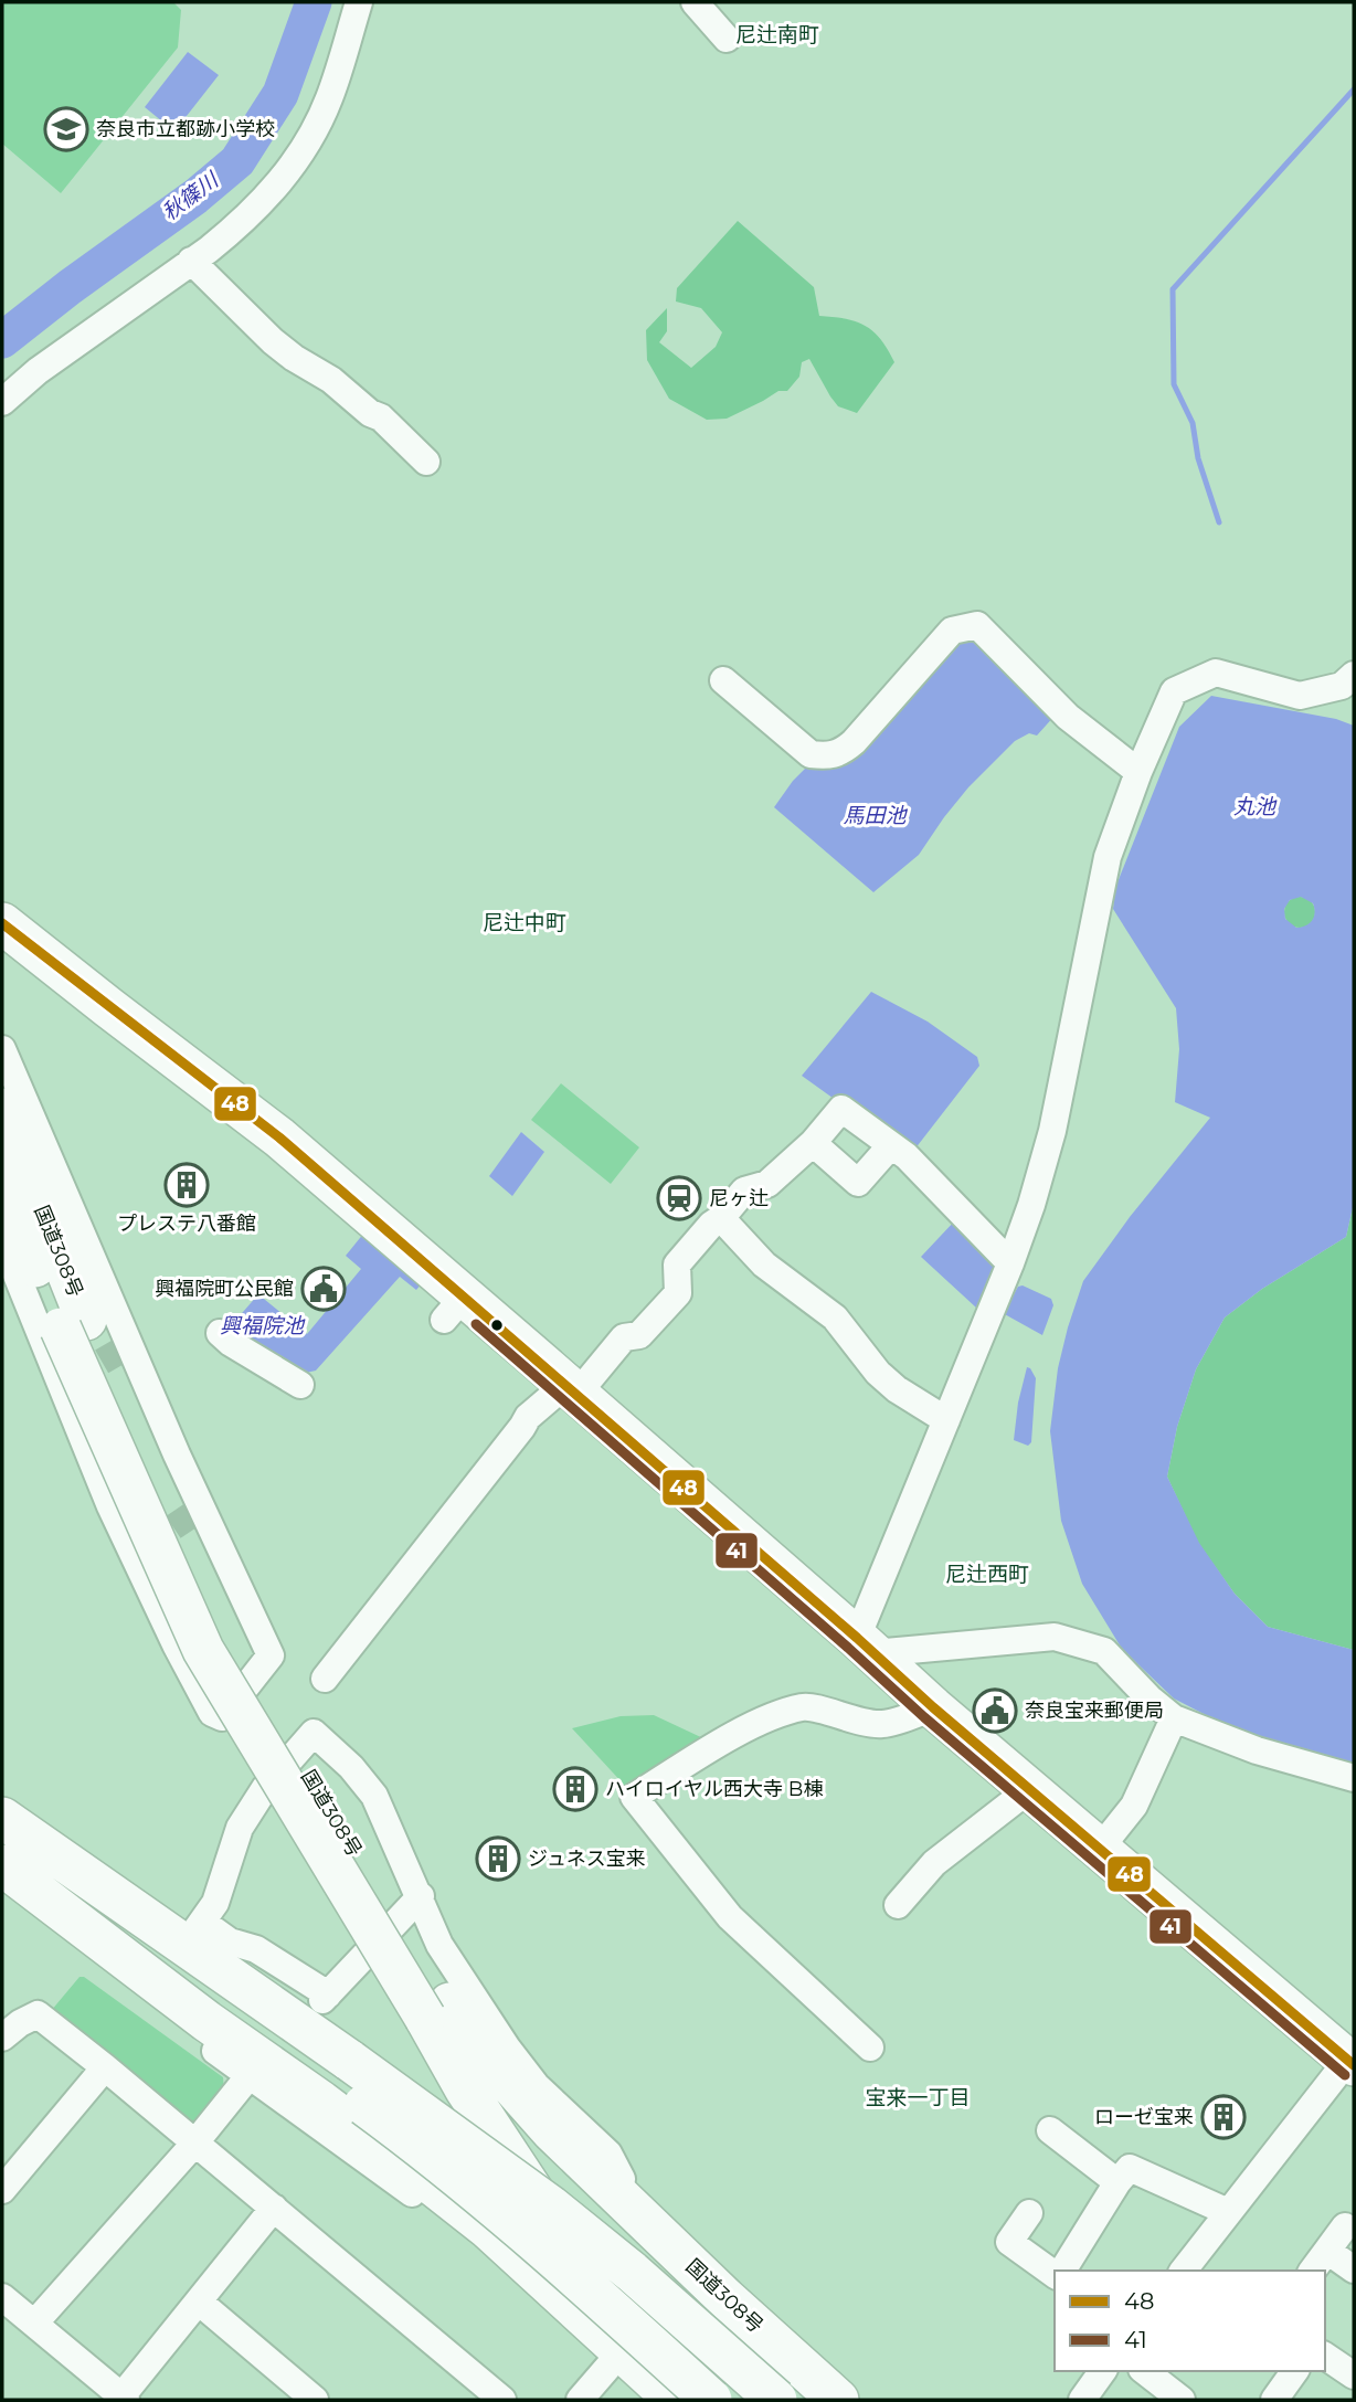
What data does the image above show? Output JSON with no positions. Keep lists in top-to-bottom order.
{
  "streets": {
    "highway": ["国道308号"]
  },
  "districts": [
    "尼辻南町",
    "尼辻中町",
    "尼辻西町",
    "宝来一丁目"
  ],
  "water": [
    "秋篠川",
    "丸池",
    "馬田池",
    "興福院池"
  ],
  "places": {
    "school or university": ["奈良市立都跡小学校"],
    "building": [
      "プレステ八番館",
      "ハイロイヤル西大寺 B棟",
      "ジュネス宝来",
      "ローゼ宝来"
    ],
    "station": ["尼ヶ辻"],
    "public building": ["興福院町公民館", "奈良宝来郵便局"]
  },
  "lines": ["transit line 48", "transit line 41"],
  "legend": ["48", "41"]
}
